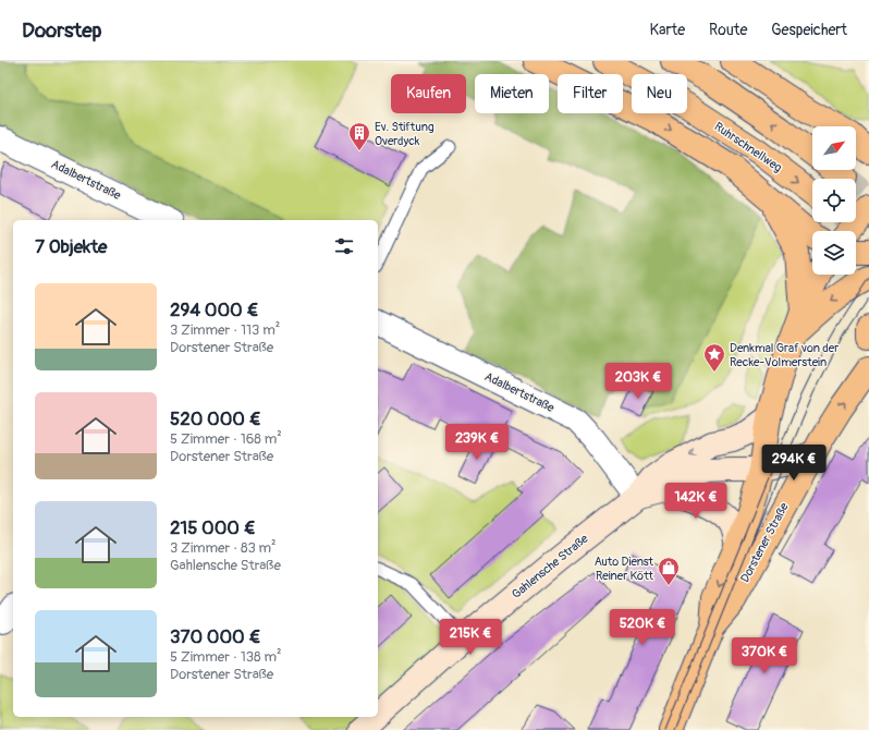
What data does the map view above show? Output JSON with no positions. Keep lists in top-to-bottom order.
{
  "streets": {
    "main road": ["Ruhrschnellweg", "Dorstener Straße"],
    "street": ["Adalbertstraße", "Gahlensche Straße"]
  },
  "crossings": [
    ["Adalbertstraße", "Gahlensche Straße"],
    ["Dorstener Straße", "Gahlensche Straße"]
  ],
  "places": {
    "building": ["Ev. Stiftung Overdyck"],
    "place": ["Denkmal Graf von der Recke-Volmerstein"],
    "shop": ["Auto Dienst Reiner Kött"]
  },
  "north": "top right",
  "page": {
    "header": "Doorstep",
    "nav": ["Karte", "Route", "Gespeichert"],
    "chip": [
      "Kaufen",
      "Mieten",
      "Filter",
      "Neu"
    ],
    "heading": "7 Objekte",
    "list": [
      {
        "name": "294 000 €",
        "note": "3 Zimmer · 113 m² · Dorstener Straße"
      },
      {
        "name": "520 000 €",
        "note": "5 Zimmer · 168 m² · Dorstener Straße"
      },
      {
        "name": "215 000 €",
        "note": "3 Zimmer · 83 m² · Gahlensche Straße"
      },
      {
        "name": "370 000 €",
        "note": "5 Zimmer · 138 m² · Dorstener Straße"
      }
    ],
    "price": [
      "203K €",
      "239K €",
      "294K €",
      "142K €",
      "520K €",
      "215K €",
      "370K €"
    ]
  }
}
